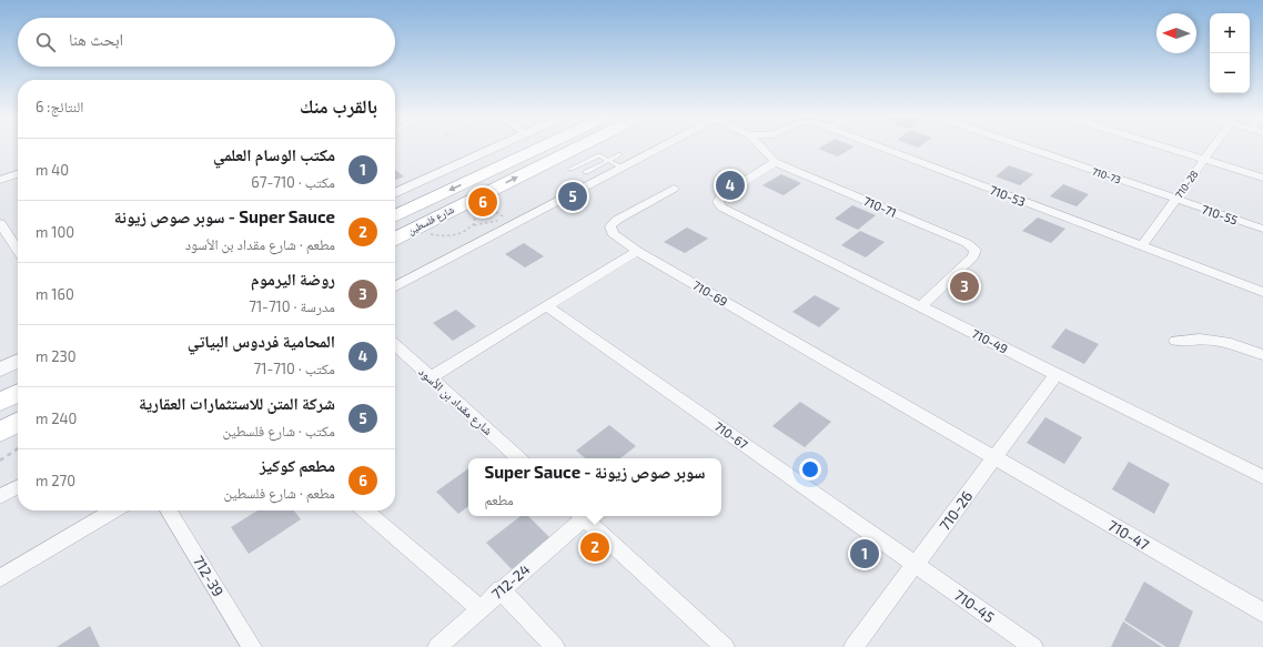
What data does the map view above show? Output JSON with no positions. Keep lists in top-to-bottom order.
{
  "streets": {
    "main road": ["شارع فلسطين"],
    "street": [
      "710-73",
      "710-28",
      "710-53",
      "710-71",
      "710-55",
      "710-69",
      "710-49",
      "شارع مقداد بن الأسود",
      "710-67",
      "710-26",
      "710-47",
      "712-39",
      "712-24",
      "710-45"
    ]
  },
  "crossings": [
    ["710-73", "710-28"],
    ["710-73", "710-55"],
    ["710-28", "710-53"],
    ["710-28", "710-55"],
    ["710-71", "710-49"],
    ["710-69", "710-26"],
    ["710-69", "710-47"],
    ["710-49", "710-26"],
    ["710-67", "710-26"],
    ["710-67", "710-45"],
    ["710-26", "710-47"],
    ["710-26", "710-45"]
  ],
  "north": "left",
  "page": {
    "map_buttons": ["+", "−"],
    "search": "ابحث هنا",
    "heading": ["بالقرب منك", "النتائج: 6"],
    "list": [
      {
        "mark": "1",
        "name": "مكتب الوسام العلمي",
        "note": "مكتب · 710-67",
        "value": "40 m"
      },
      {
        "mark": "2",
        "name": "Super Sauce - سوبر صوص زيونة",
        "note": "مطعم · شارع مقداد بن الأسود",
        "value": "100 m"
      },
      {
        "mark": "3",
        "name": "روضة اليرموم",
        "note": "مدرسة · 710-71",
        "value": "160 m"
      },
      {
        "mark": "4",
        "name": "المحامية فردوس البياتي",
        "note": "مكتب · 710-71",
        "value": "230 m"
      },
      {
        "mark": "5",
        "name": "شركة المتن للاستثمارات العقارية",
        "note": "مكتب · شارع فلسطين",
        "value": "240 m"
      },
      {
        "mark": "6",
        "name": "مطعم كوكيز",
        "note": "مطعم · شارع فلسطين",
        "value": "270 m"
      }
    ],
    "pins": [
      "4",
      "5",
      "6",
      "3",
      "2",
      "1"
    ],
    "popup": ["Super Sauce - سوبر صوص زيونة", "مطعم"]
  }
}
